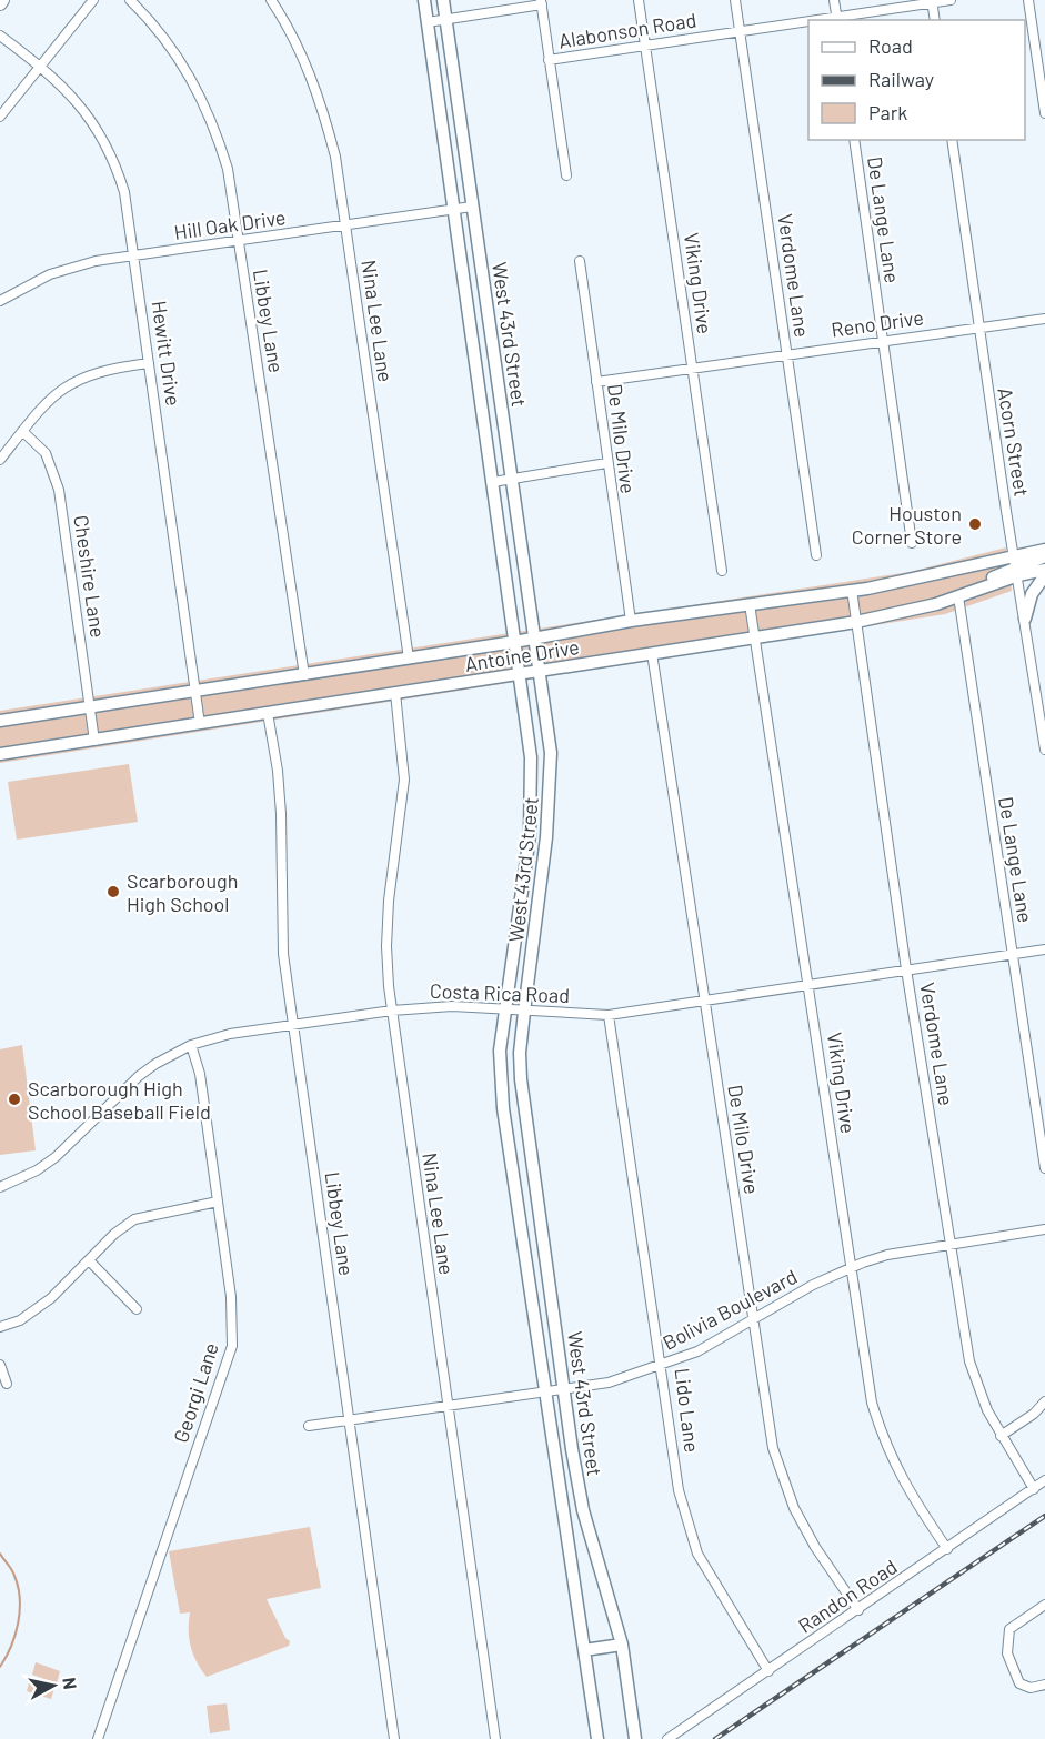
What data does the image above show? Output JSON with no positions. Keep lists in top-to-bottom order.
{
  "streets": {
    "main road": ["West 43rd Street", "Antoine Drive"],
    "street": [
      "Alabonson Road",
      "De Lange Lane",
      "Hill Oak Drive",
      "Verdome Lane",
      "Viking Drive",
      "Libbey Lane",
      "Nina Lee Lane",
      "Reno Drive",
      "Hewitt Drive",
      "De Milo Drive",
      "Acorn Street",
      "Cheshire Lane",
      "Costa Rica Road",
      "Bolivia Boulevard",
      "Georgi Lane",
      "Lido Lane",
      "Randon Road"
    ]
  },
  "crossings": [
    ["Alabonson Road", "Verdome Lane"],
    ["Alabonson Road", "Viking Drive"],
    ["Alabonson Road", "West 43rd Street"],
    ["De Lange Lane", "Reno Drive"],
    ["De Lange Lane", "Antoine Drive"],
    ["De Lange Lane", "Costa Rica Road"],
    ["Hill Oak Drive", "Libbey Lane"],
    ["Hill Oak Drive", "Nina Lee Lane"],
    ["Hill Oak Drive", "West 43rd Street"],
    ["Hill Oak Drive", "Hewitt Drive"],
    ["Verdome Lane", "Reno Drive"],
    ["Verdome Lane", "Antoine Drive"],
    ["Verdome Lane", "Costa Rica Road"],
    ["Verdome Lane", "Bolivia Boulevard"],
    ["Verdome Lane", "Randon Road"],
    ["Viking Drive", "Reno Drive"],
    ["Viking Drive", "Antoine Drive"],
    ["Viking Drive", "Costa Rica Road"],
    ["Viking Drive", "Bolivia Boulevard"],
    ["Viking Drive", "Randon Road"],
    ["Libbey Lane", "Antoine Drive"],
    ["Libbey Lane", "Costa Rica Road"],
    ["Libbey Lane", "Bolivia Boulevard"],
    ["Nina Lee Lane", "Antoine Drive"],
    ["Nina Lee Lane", "Costa Rica Road"],
    ["Nina Lee Lane", "Bolivia Boulevard"],
    ["Reno Drive", "De Milo Drive"],
    ["Reno Drive", "Acorn Street"],
    ["West 43rd Street", "Antoine Drive"],
    ["West 43rd Street", "Costa Rica Road"],
    ["West 43rd Street", "Bolivia Boulevard"],
    ["Hewitt Drive", "Antoine Drive"],
    ["De Milo Drive", "Antoine Drive"],
    ["De Milo Drive", "Costa Rica Road"],
    ["De Milo Drive", "Bolivia Boulevard"],
    ["De Milo Drive", "Randon Road"],
    ["Acorn Street", "Antoine Drive"],
    ["Cheshire Lane", "Antoine Drive"],
    ["Costa Rica Road", "Georgi Lane"],
    ["Costa Rica Road", "Lido Lane"],
    ["Bolivia Boulevard", "Lido Lane"],
    ["Lido Lane", "Randon Road"]
  ],
  "places": ["Houston Corner Store", "Scarborough High School", "Scarborough High School Baseball Field"],
  "legend": ["Road", "Railway", "Park"],
  "north": "right"
}
